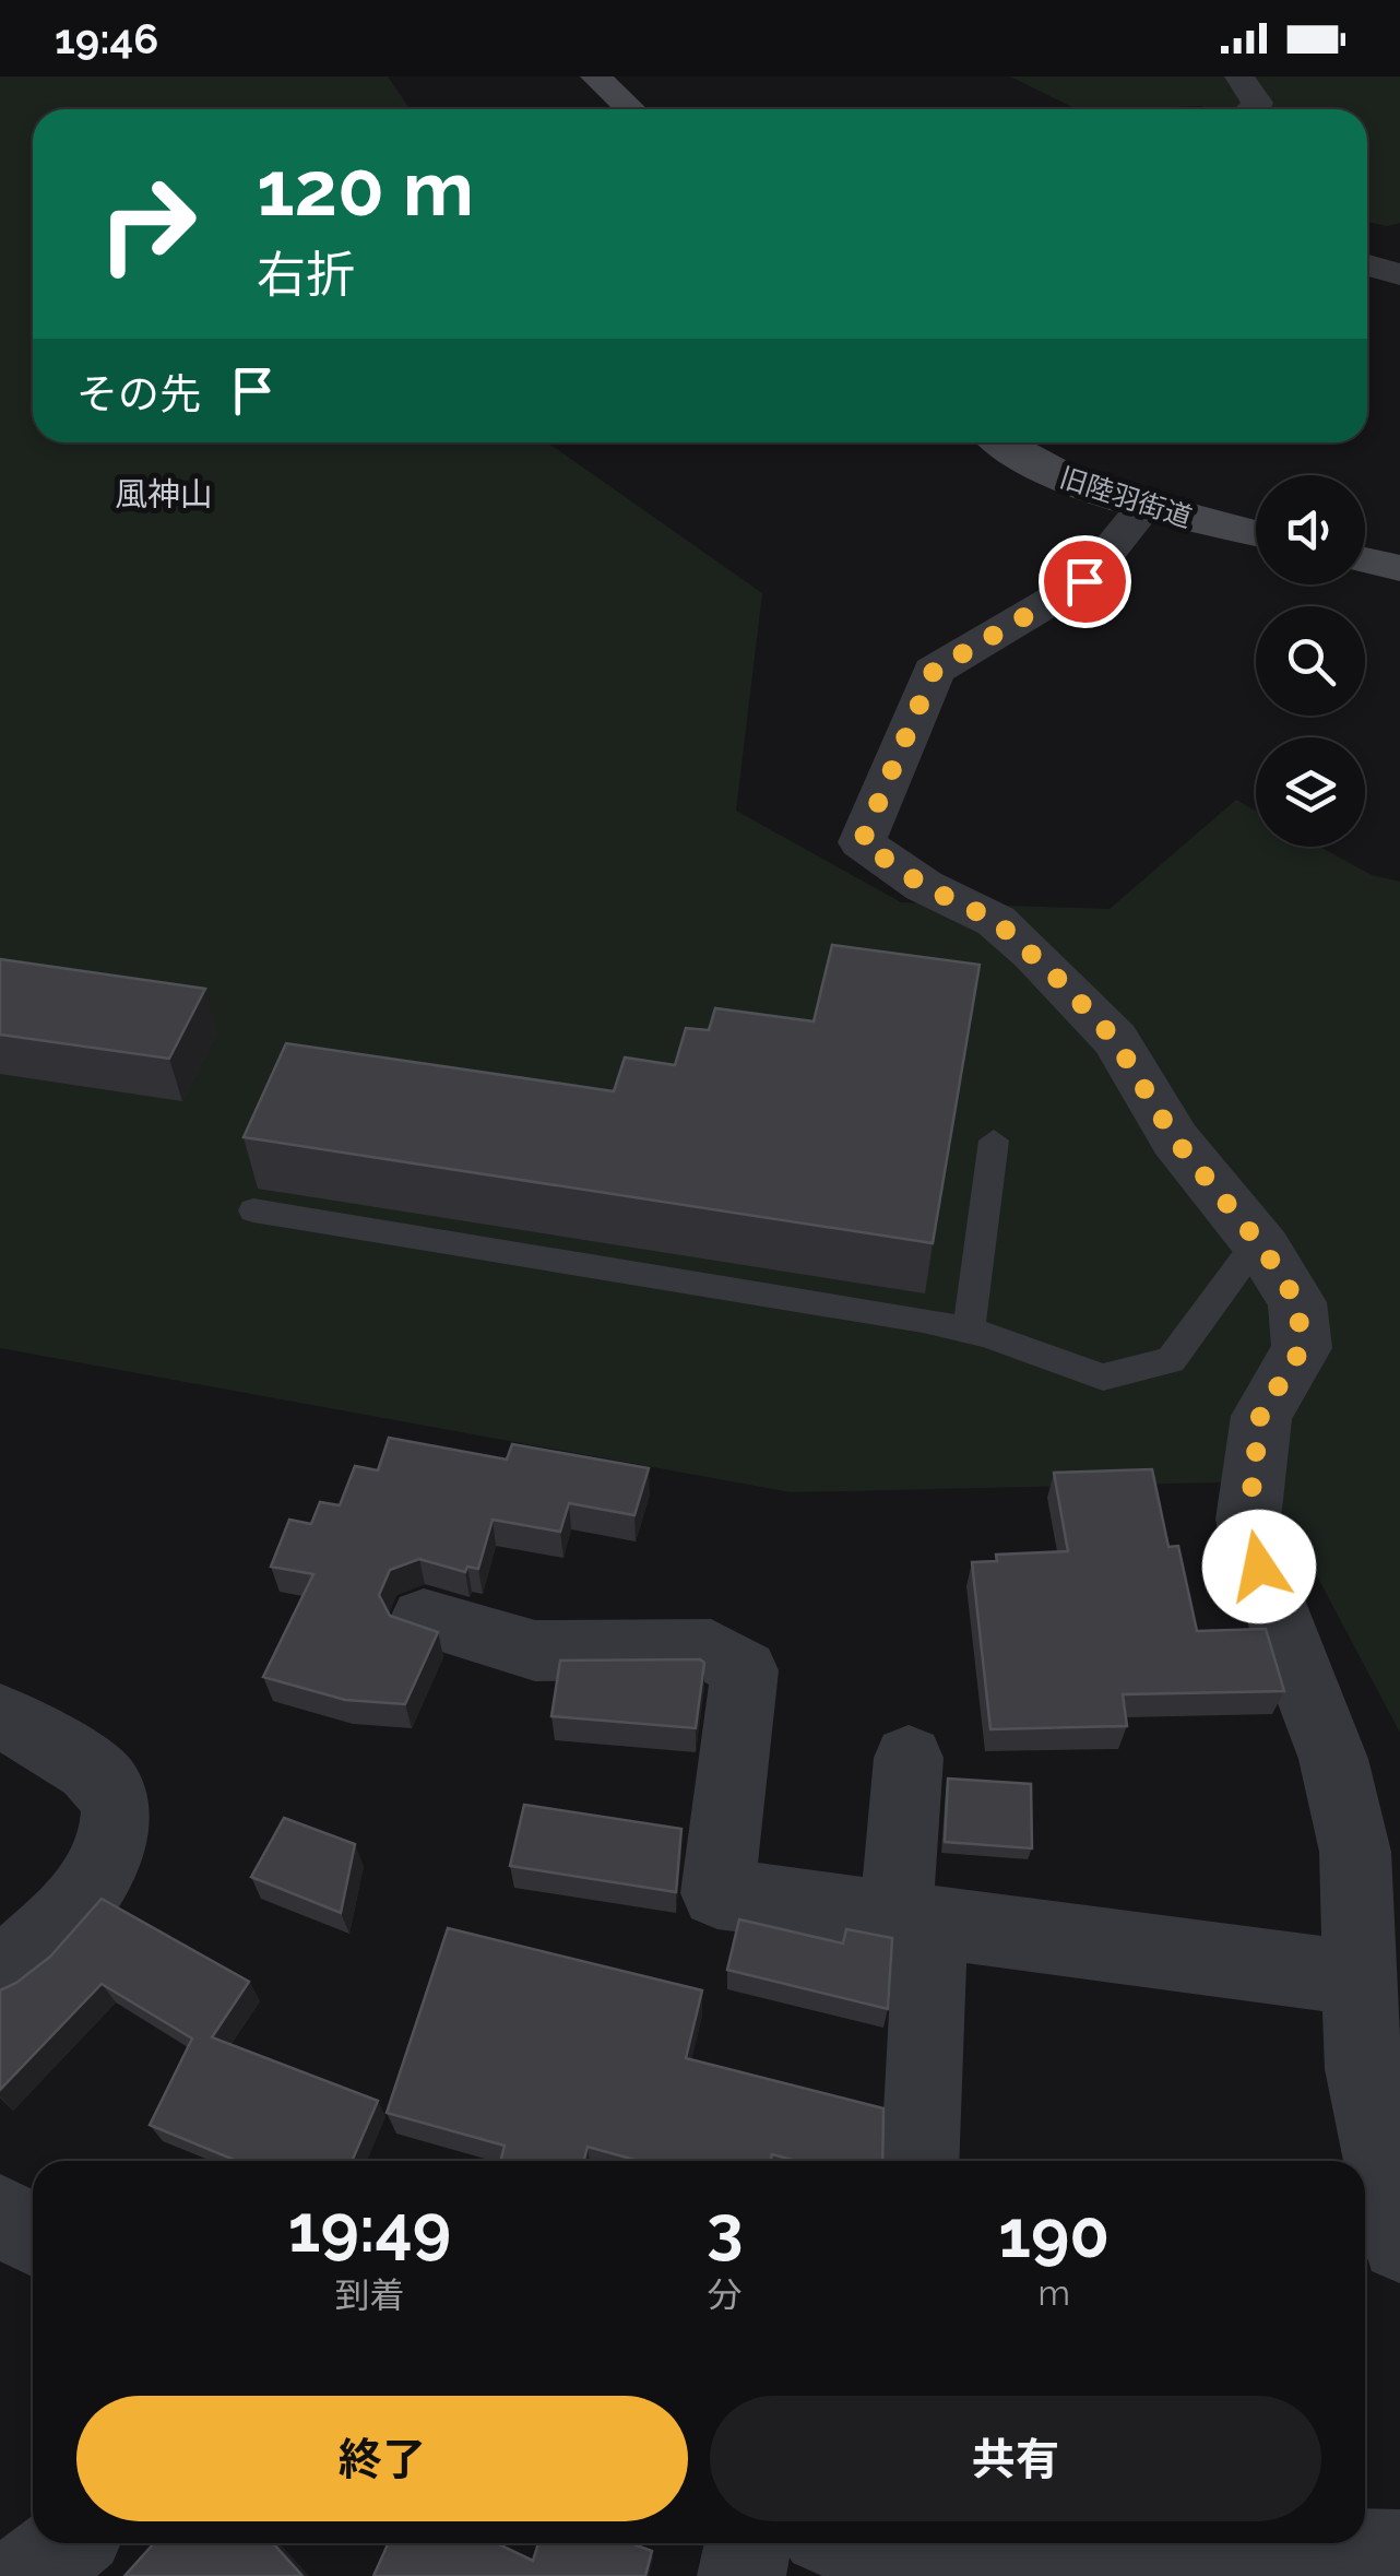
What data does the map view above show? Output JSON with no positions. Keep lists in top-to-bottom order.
{
  "streets": {
    "street": ["旧陸羽街道"]
  },
  "districts": ["風神山"],
  "page": {
    "status": "19:46",
    "turn": ["120 m", "右折"],
    "then": "その先",
    "eta": [
      "19:49",
      "到着",
      "3",
      "分",
      "190",
      "m"
    ],
    "buttons": ["終了", "共有"]
  }
}
